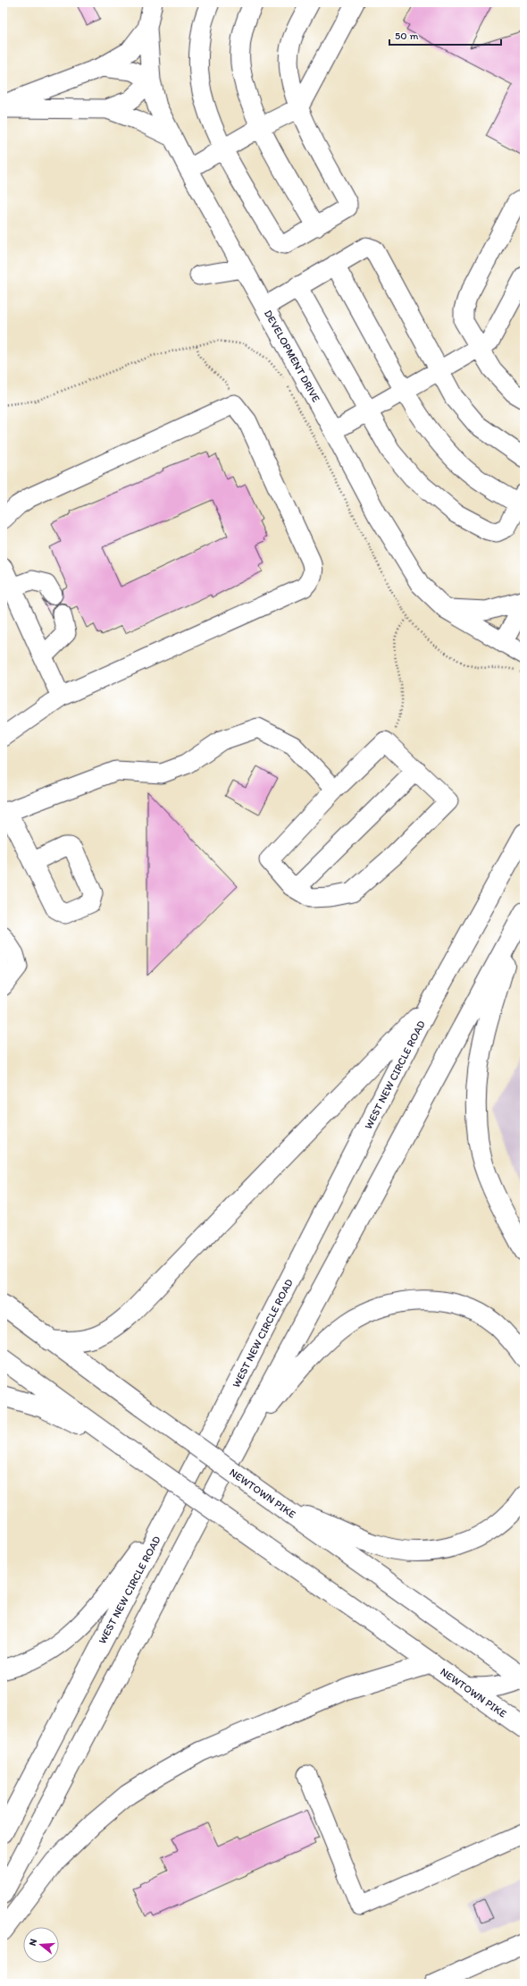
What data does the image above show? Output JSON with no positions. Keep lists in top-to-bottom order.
{
  "streets": {
    "main road": ["WEST NEW CIRCLE ROAD", "NEWTOWN PIKE"],
    "street": ["DEVELOPMENT DRIVE"]
  },
  "scale_bar": "50 m",
  "north": "left"
}
